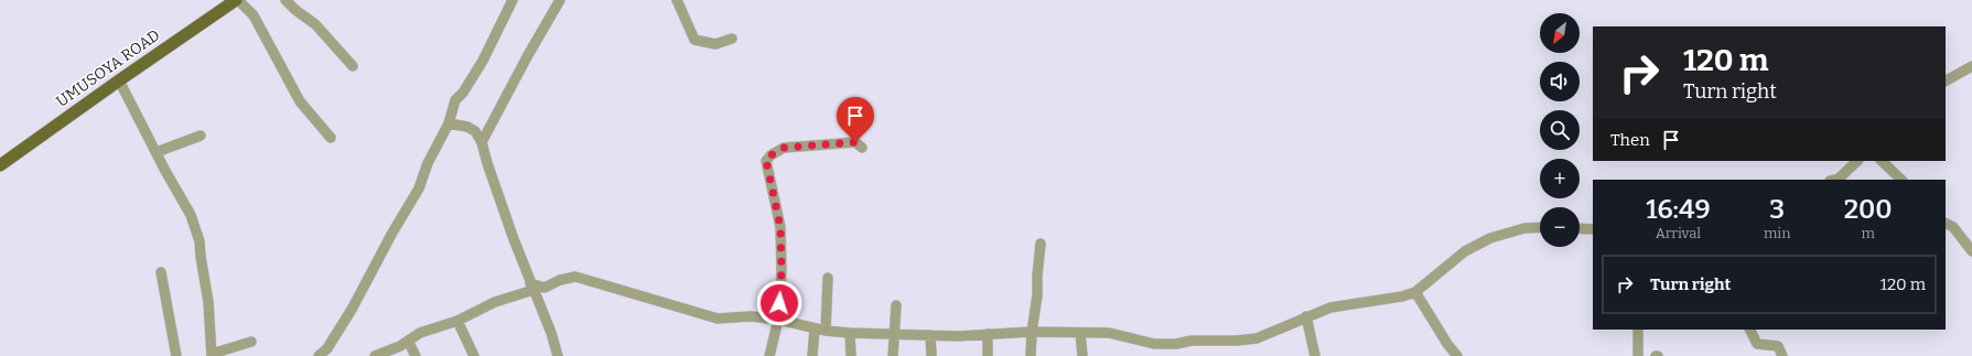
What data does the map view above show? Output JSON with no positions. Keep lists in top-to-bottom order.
{
  "streets": {
    "main road": ["UMUSOYA ROAD"]
  },
  "north": "bottom left",
  "page": {
    "map_buttons": ["+", "−"],
    "turn": ["120 m", "Turn right"],
    "then": "Then",
    "eta": [
      "16:49",
      "Arrival",
      "3",
      "min",
      "200",
      "m"
    ],
    "list": [
      {
        "name": "Turn right",
        "value": "120 m"
      }
    ]
  }
}
